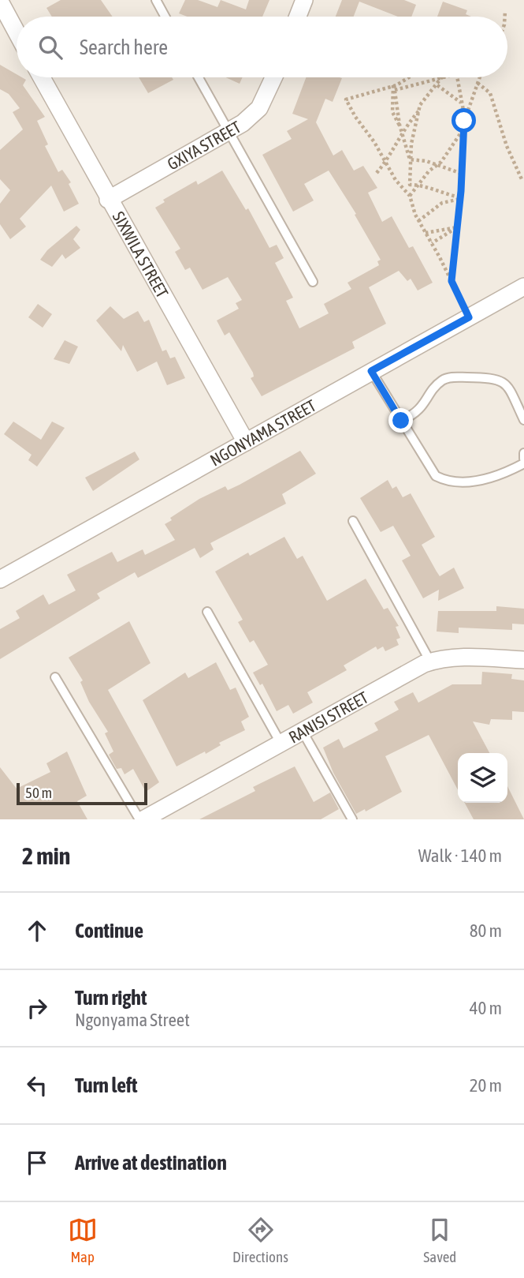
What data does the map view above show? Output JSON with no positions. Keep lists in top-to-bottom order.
{
  "streets": {
    "street": [
      "GXIYA STREET",
      "SIXWILA STREET",
      "NGONYAMA STREET",
      "RANISI STREET"
    ]
  },
  "crossings": [
    ["GXIYA STREET", "SIXWILA STREET"],
    ["SIXWILA STREET", "NGONYAMA STREET"]
  ],
  "scale_bar": "50 m",
  "page": {
    "search": "Search here",
    "scale": "50 m",
    "heading": ["2 min", "Walk · 140 m"],
    "list": [
      ["Continue", "80 m"],
      ["Turn right", "Ngonyama Street", "40 m"],
      ["Turn left", "20 m"],
      "Arrive at destination"
    ],
    "nav": ["Map", "Directions", "Saved"]
  }
}
